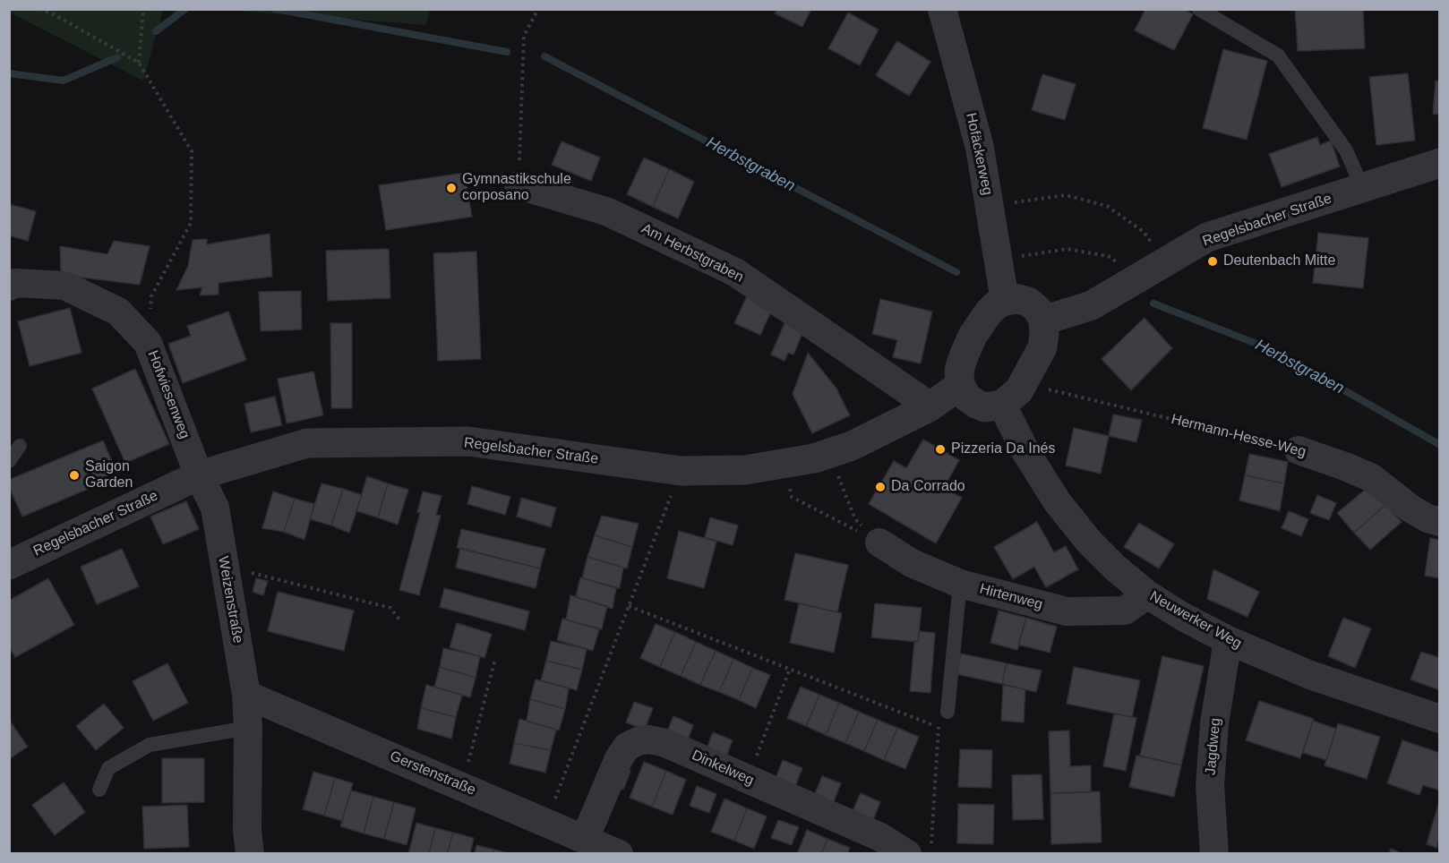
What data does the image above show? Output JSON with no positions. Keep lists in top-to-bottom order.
{
  "streets": {
    "street": [
      "Hofäckerweg",
      "Regelsbacher Straße",
      "Am Herbstgraben",
      "Hofwiesenweg",
      "Hermann-Hesse-Weg",
      "Hirtenweg",
      "Weizenstraße",
      "Neuwerker Weg",
      "Jagdweg",
      "Dinkelweg",
      "Gerstenstraße"
    ]
  },
  "crossings": [
    ["Hofäckerweg", "Regelsbacher Straße"],
    ["Hofäckerweg", "Hermann-Hesse-Weg"],
    ["Hofäckerweg", "Neuwerker Weg"],
    ["Regelsbacher Straße", "Am Herbstgraben"],
    ["Regelsbacher Straße", "Hofwiesenweg"],
    ["Regelsbacher Straße", "Hermann-Hesse-Weg"],
    ["Regelsbacher Straße", "Weizenstraße"],
    ["Regelsbacher Straße", "Neuwerker Weg"],
    ["Hofwiesenweg", "Weizenstraße"],
    ["Hermann-Hesse-Weg", "Neuwerker Weg"],
    ["Hirtenweg", "Neuwerker Weg"],
    ["Weizenstraße", "Gerstenstraße"],
    ["Neuwerker Weg", "Jagdweg"],
    ["Dinkelweg", "Gerstenstraße"]
  ],
  "water": ["Herbstgraben"],
  "places": [
    "Gymnastikschule corposano",
    "Deutenbach Mitte",
    "Pizzeria Da Inés",
    "Saigon Garden",
    "Da Corrado"
  ]
}
